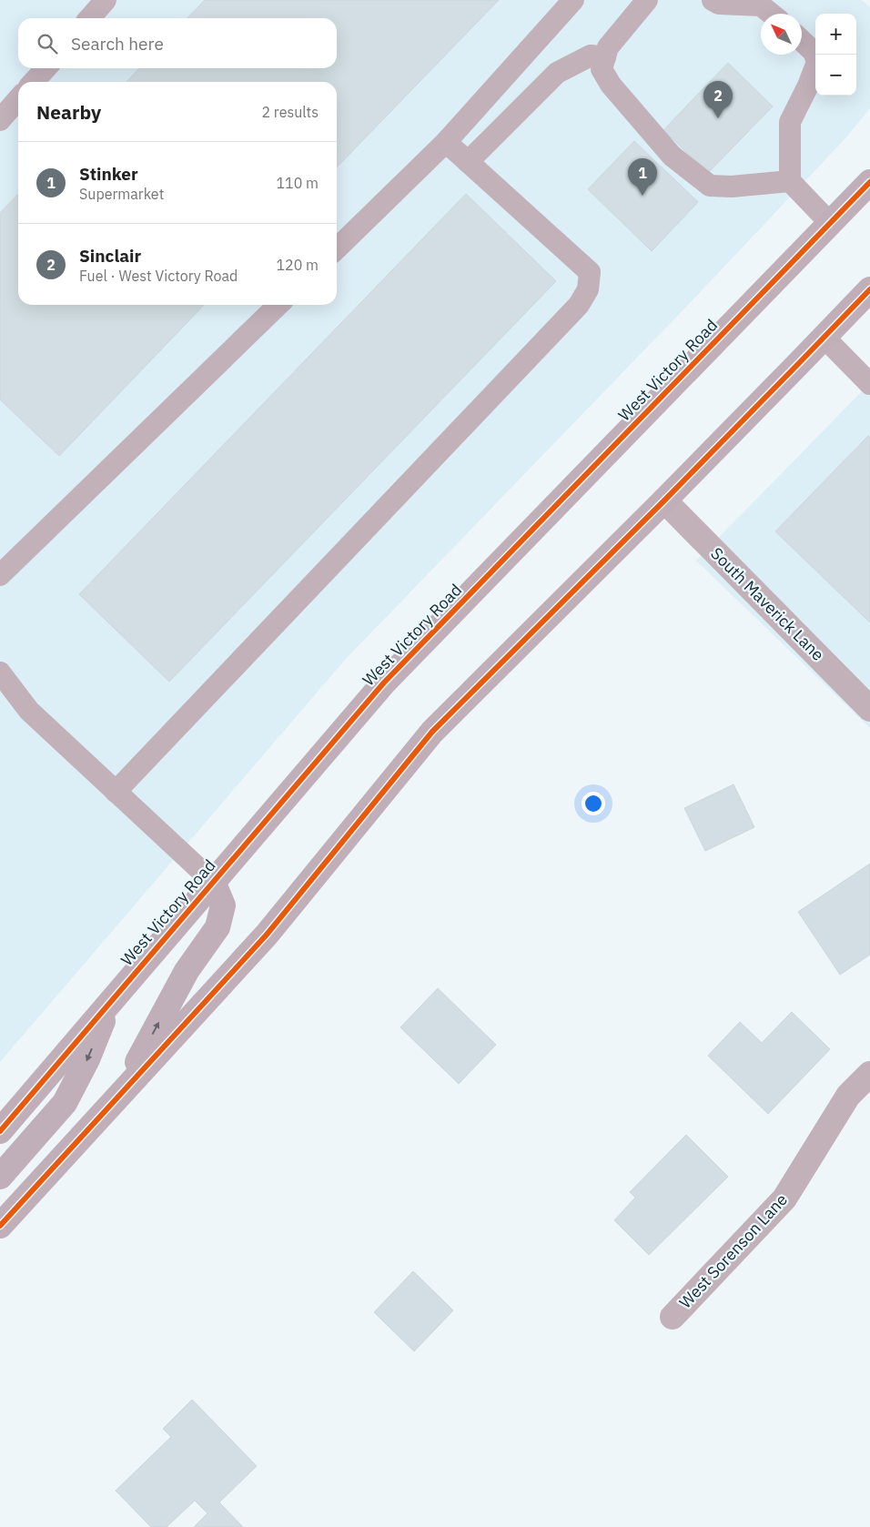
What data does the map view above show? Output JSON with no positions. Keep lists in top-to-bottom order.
{
  "streets": {
    "main road": ["West Victory Road"],
    "street": ["South Maverick Lane", "West Sorenson Lane"]
  },
  "crossings": [
    ["West Victory Road", "South Maverick Lane"]
  ],
  "north": "top left",
  "page": {
    "map_buttons": ["+", "−"],
    "search": "Search here",
    "pins": ["2", "1"],
    "heading": ["Nearby", "2 results"],
    "list": [
      {
        "mark": "1",
        "name": "Stinker",
        "note": "Supermarket",
        "value": "110 m"
      },
      {
        "mark": "2",
        "name": "Sinclair",
        "note": "Fuel · West Victory Road",
        "value": "120 m"
      }
    ]
  }
}
